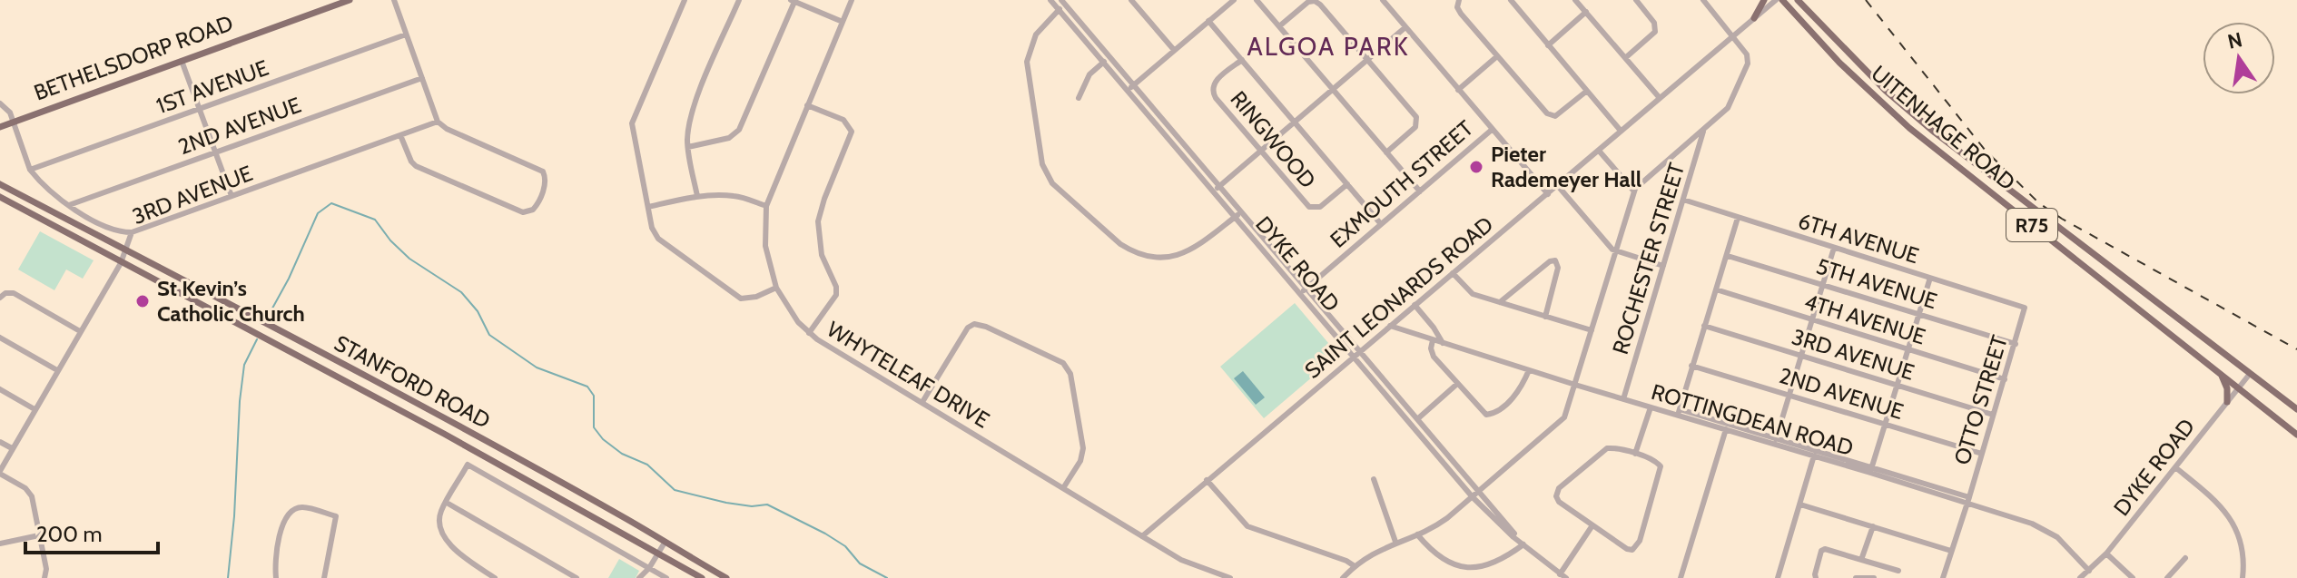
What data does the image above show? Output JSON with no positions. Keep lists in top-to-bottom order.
{
  "streets": {
    "main road": [
      "BETHELSDORP ROAD",
      "UITENHAGE ROAD",
      "R75",
      "STANFORD ROAD"
    ],
    "street": [
      "1ST AVENUE",
      "2ND AVENUE",
      "RINGWOOD",
      "EXMOUTH STREET",
      "3RD AVENUE",
      "6TH AVENUE",
      "ROCHESTER STREET",
      "DYKE ROAD",
      "5TH AVENUE",
      "SAINT LEONARDS ROAD",
      "4TH AVENUE",
      "WHYTELEAF DRIVE",
      "OTTO STREET",
      "ROTTINGDEAN ROAD"
    ]
  },
  "crossings": [
    ["2ND AVENUE", "OTTO STREET"],
    ["UITENHAGE ROAD", "DYKE ROAD"],
    ["EXMOUTH STREET", "DYKE ROAD"],
    ["3RD AVENUE", "STANFORD ROAD"],
    ["3RD AVENUE", "OTTO STREET"],
    ["6TH AVENUE", "ROCHESTER STREET"],
    ["6TH AVENUE", "OTTO STREET"],
    ["ROCHESTER STREET", "ROTTINGDEAN ROAD"],
    ["DYKE ROAD", "SAINT LEONARDS ROAD"],
    ["DYKE ROAD", "ROTTINGDEAN ROAD"],
    ["5TH AVENUE", "OTTO STREET"],
    ["SAINT LEONARDS ROAD", "WHYTELEAF DRIVE"],
    ["SAINT LEONARDS ROAD", "ROTTINGDEAN ROAD"],
    ["4TH AVENUE", "OTTO STREET"],
    ["OTTO STREET", "ROTTINGDEAN ROAD"]
  ],
  "districts": ["ALGOA PARK"],
  "places": ["Pieter Rademeyer Hall", "St Kevin’s Catholic Church"],
  "scale_bar": "200 m",
  "north": "top"
}
